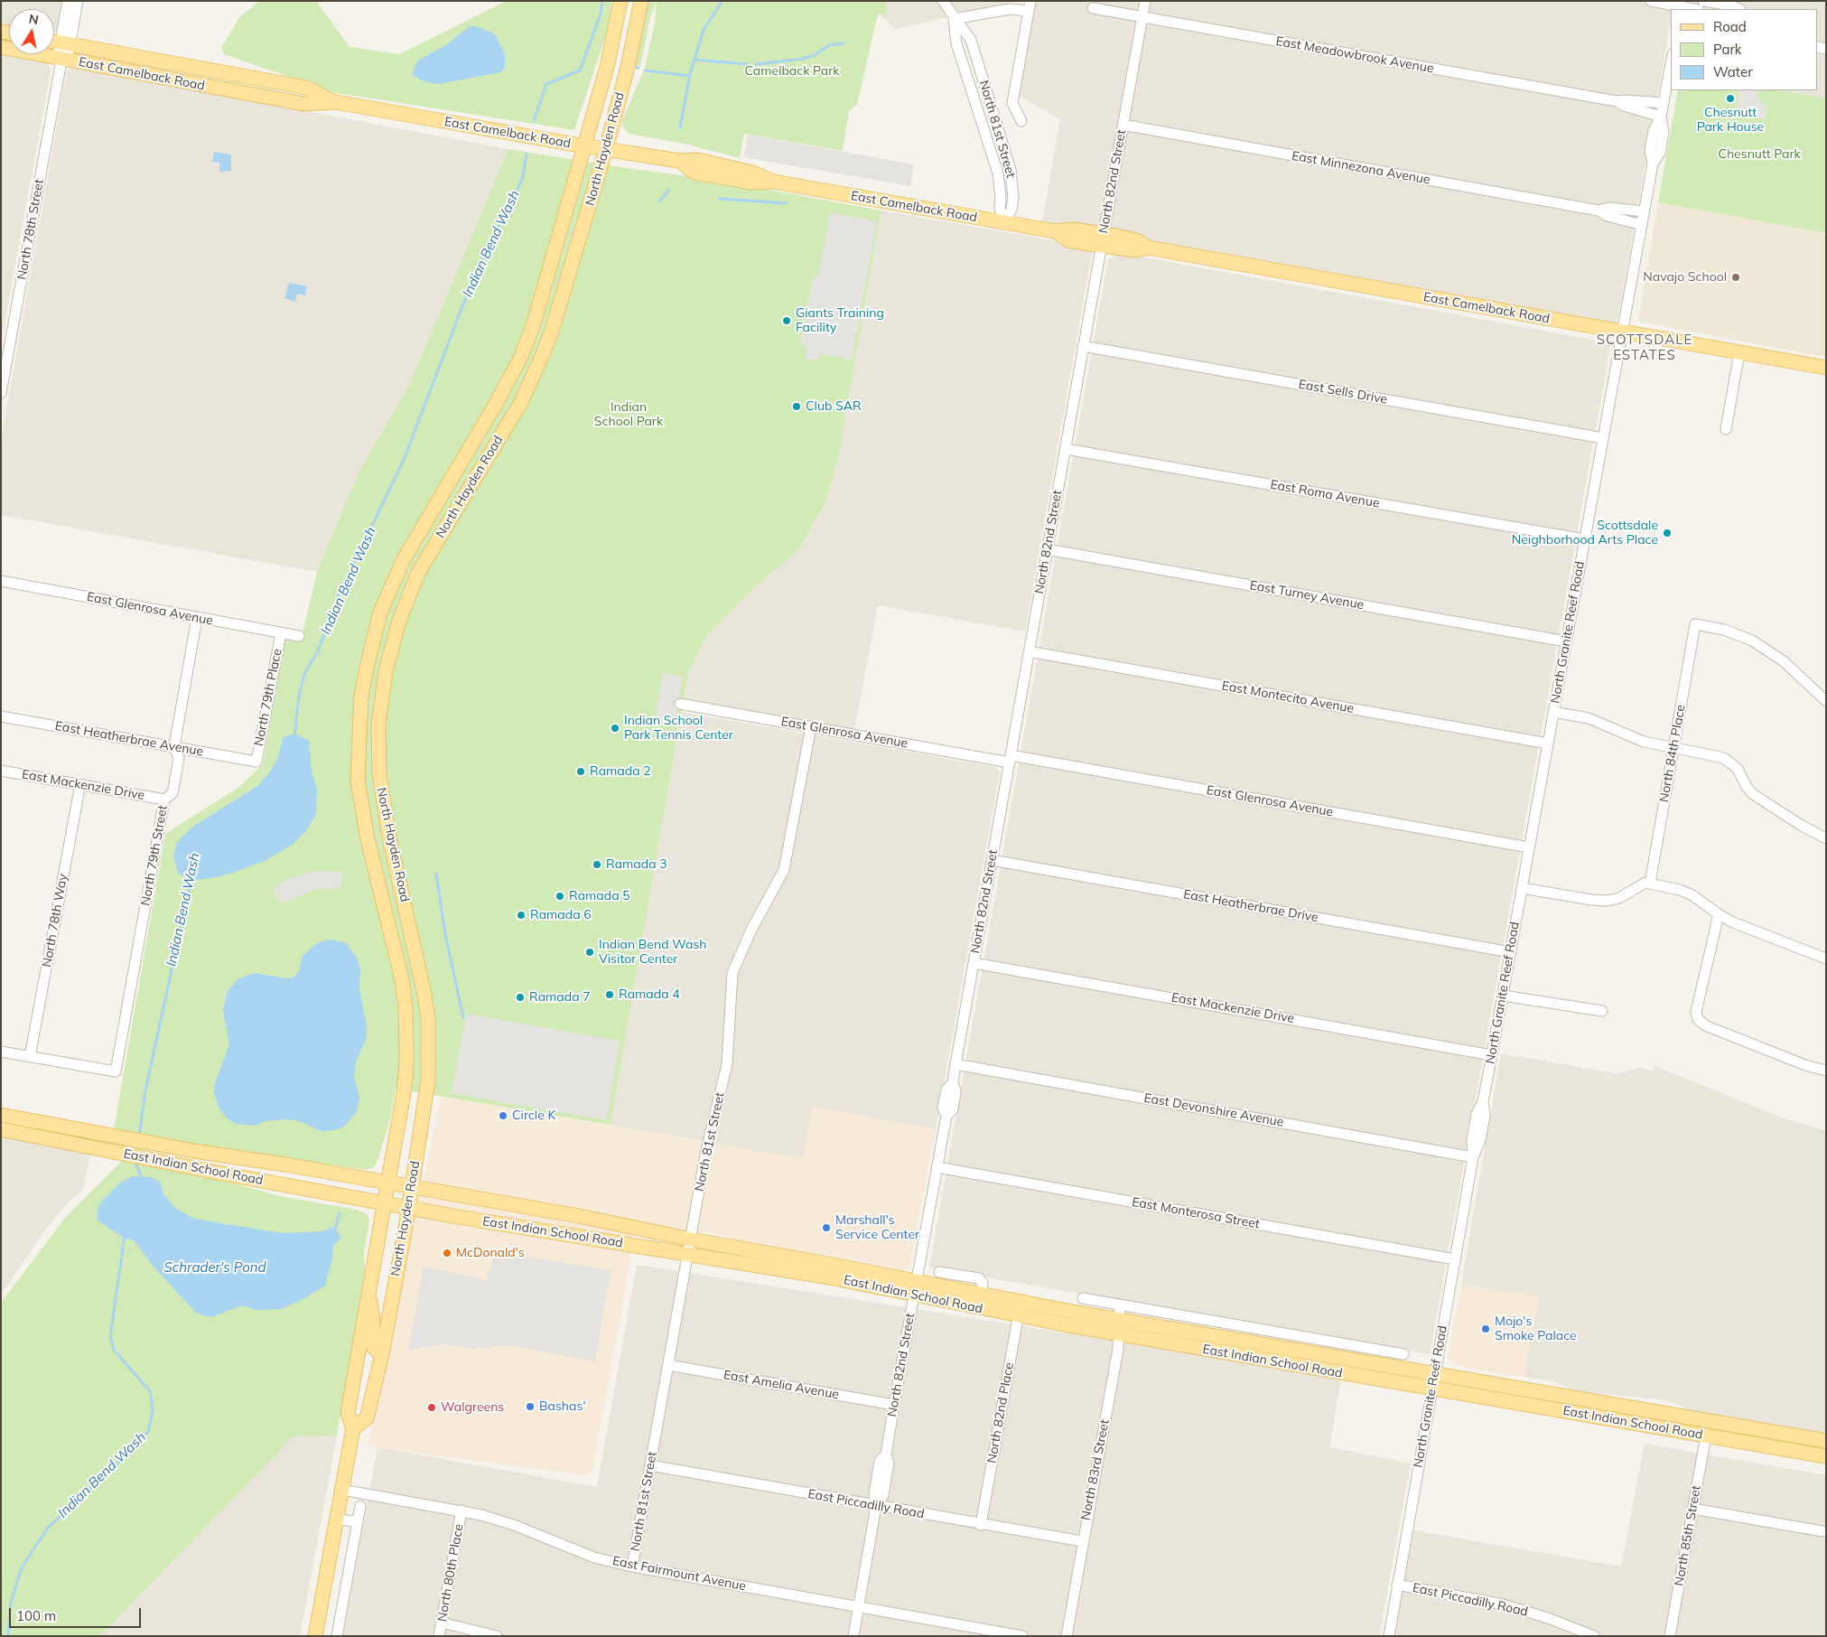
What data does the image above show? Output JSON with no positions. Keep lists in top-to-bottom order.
{
  "streets": {
    "main road": ["East Camelback Road", "North Hayden Road", "East Indian School Road"],
    "street": [
      "East Meadowbrook Avenue",
      "North 81st Street",
      "East Minnezona Avenue",
      "North 82nd Street",
      "North 78th Street",
      "East Sells Drive",
      "East Roma Avenue",
      "East Turney Avenue",
      "East Glenrosa Avenue",
      "North Granite Reef Road",
      "North 79th Place",
      "East Montecito Avenue",
      "East Heatherbrae Avenue",
      "North 84th Place",
      "East Mackenzie Drive",
      "North 79th Street",
      "East Heatherbrae Drive",
      "North 78th Way",
      "East Devonshire Avenue",
      "East Monterosa Street",
      "East Amelia Avenue",
      "North 82nd Place",
      "North 83rd Street",
      "East Piccadilly Road",
      "North 85th Street",
      "North 80th Place",
      "East Fairmount Avenue"
    ]
  },
  "crossings": [
    ["East Meadowbrook Avenue", "North 82nd Street"],
    ["East Meadowbrook Avenue", "North Granite Reef Road"],
    ["East Camelback Road", "North 81st Street"],
    ["East Camelback Road", "North Hayden Road"],
    ["East Camelback Road", "North 82nd Street"],
    ["East Camelback Road", "North 78th Street"],
    ["East Camelback Road", "North Granite Reef Road"],
    ["North 81st Street", "East Glenrosa Avenue"],
    ["North 81st Street", "East Indian School Road"],
    ["North 81st Street", "East Amelia Avenue"],
    ["North 81st Street", "East Piccadilly Road"],
    ["North 81st Street", "East Fairmount Avenue"],
    ["North Hayden Road", "East Indian School Road"],
    ["North Hayden Road", "East Fairmount Avenue"],
    ["East Minnezona Avenue", "North 82nd Street"],
    ["East Minnezona Avenue", "North Granite Reef Road"],
    ["North 82nd Street", "East Sells Drive"],
    ["North 82nd Street", "East Roma Avenue"],
    ["North 82nd Street", "East Turney Avenue"],
    ["North 82nd Street", "East Glenrosa Avenue"],
    ["North 82nd Street", "East Montecito Avenue"],
    ["North 82nd Street", "East Mackenzie Drive"],
    ["North 82nd Street", "East Heatherbrae Drive"],
    ["North 82nd Street", "East Devonshire Avenue"],
    ["North 82nd Street", "East Indian School Road"],
    ["North 82nd Street", "East Monterosa Street"],
    ["North 82nd Street", "East Amelia Avenue"],
    ["North 82nd Street", "East Piccadilly Road"],
    ["North 82nd Street", "East Fairmount Avenue"],
    ["East Sells Drive", "North Granite Reef Road"],
    ["East Roma Avenue", "North Granite Reef Road"],
    ["East Turney Avenue", "North Granite Reef Road"],
    ["East Glenrosa Avenue", "North Granite Reef Road"],
    ["East Glenrosa Avenue", "North 79th Place"],
    ["East Glenrosa Avenue", "North 79th Street"],
    ["North Granite Reef Road", "East Montecito Avenue"],
    ["North Granite Reef Road", "East Mackenzie Drive"],
    ["North Granite Reef Road", "East Heatherbrae Drive"],
    ["North Granite Reef Road", "East Devonshire Avenue"],
    ["North Granite Reef Road", "East Indian School Road"],
    ["North Granite Reef Road", "East Monterosa Street"],
    ["North Granite Reef Road", "East Piccadilly Road"],
    ["North 79th Place", "East Heatherbrae Avenue"],
    ["East Heatherbrae Avenue", "North 79th Street"],
    ["East Mackenzie Drive", "North 79th Street"],
    ["East Mackenzie Drive", "North 78th Way"],
    ["North 79th Street", "North 78th Way"],
    ["East Indian School Road", "North 82nd Place"],
    ["East Indian School Road", "North 83rd Street"],
    ["East Indian School Road", "North 85th Street"],
    ["North 82nd Place", "East Piccadilly Road"],
    ["North 83rd Street", "East Piccadilly Road"],
    ["North 80th Place", "East Fairmount Avenue"]
  ],
  "districts": ["SCOTTSDALE ESTATES"],
  "water": ["Indian Bend Wash", "Schrader's Pond"],
  "parks": ["Camelback Park", "Chesnutt Park", "Indian School Park"],
  "places": [
    "Chesnutt Park House",
    "Navajo School",
    "Giants Training Facility",
    "Club SAR",
    "Scottsdale Neighborhood Arts Place",
    "Indian School Park Tennis Center",
    "Ramada 2",
    "Ramada 3",
    "Ramada 5",
    "Ramada 6",
    "Indian Bend Wash Visitor Center",
    "Ramada 4",
    "Ramada 7",
    "Circle K",
    "Marshall's Service Center",
    "McDonald's",
    "Mojo's Smoke Palace",
    "Bashas'",
    "Walgreens"
  ],
  "legend": ["Road", "Park", "Water"],
  "scale_bar": "100 m",
  "north": "top"
}
